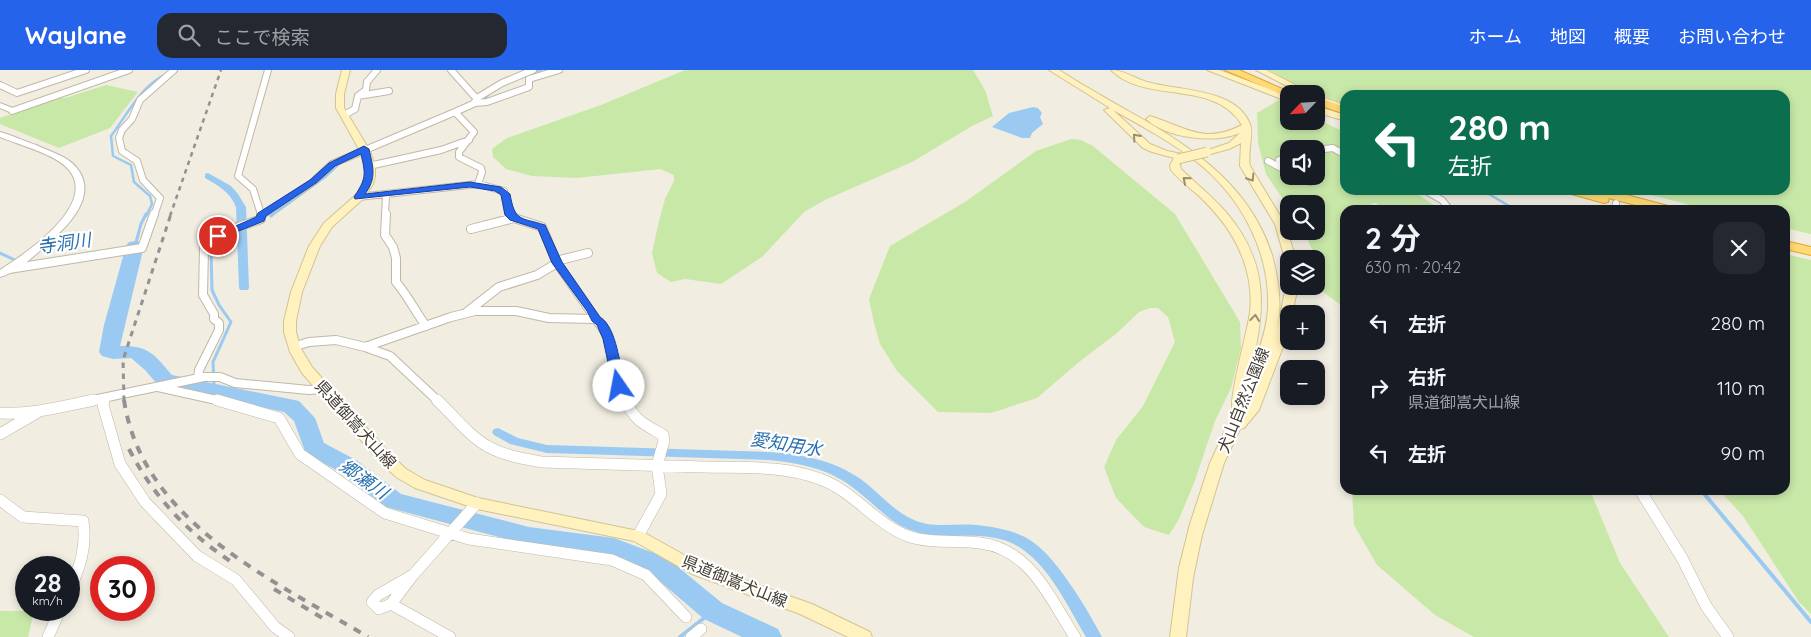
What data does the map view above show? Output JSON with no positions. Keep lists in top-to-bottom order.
{
  "streets": {
    "main road": ["犬山自然公園線", "県道御嵩犬山線"]
  },
  "water": ["寺洞川", "愛知用水", "郷瀬川"],
  "north": "bottom left",
  "page": {
    "header": "Waylane",
    "search": "ここで検索",
    "nav": [
      "ホーム",
      "地図",
      "概要",
      "お問い合わせ"
    ],
    "map_buttons": ["+", "−"],
    "turn": ["280 m", "左折"],
    "heading": ["2 分", "630 m · 20:42"],
    "list": [
      {
        "name": "左折",
        "value": "280 m"
      },
      {
        "name": "右折",
        "note": "県道御嵩犬山線",
        "value": "110 m"
      },
      {
        "name": "左折",
        "value": "90 m"
      }
    ],
    "speed": "28 km/h",
    "limit": "30"
  }
}
